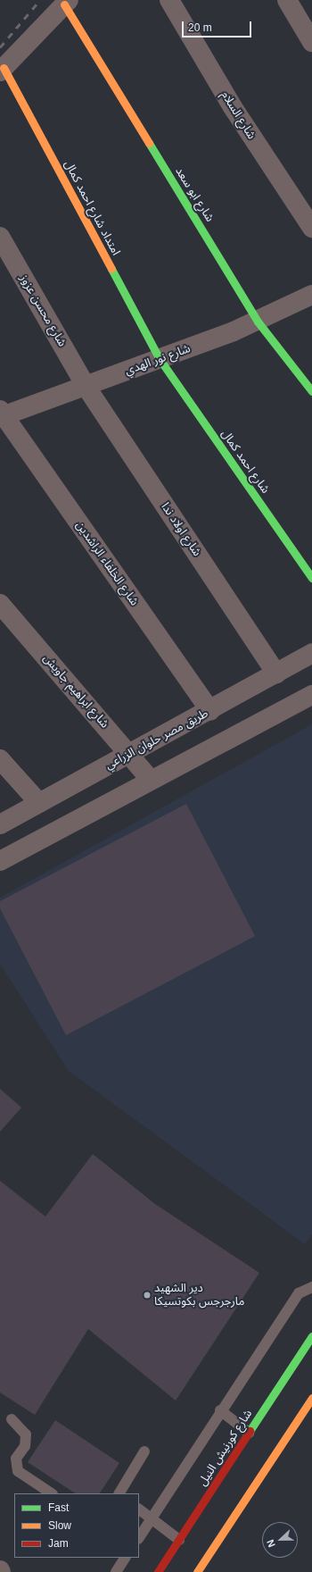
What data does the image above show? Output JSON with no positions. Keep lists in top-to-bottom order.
{
  "streets": {
    "main road": [
      "شارع ابو سعد",
      "امتداد شارع احمد كمال",
      "شارع احمد كمال",
      "شارع كورنيش النيل"
    ],
    "street": [
      "شارع السلام",
      "شارع محسن عزوز",
      "شارع نور الهدي",
      "شارع اولاد ندا",
      "شارع الخلفاء الراشدين",
      "شارع ابراهيم جاويش",
      "طريق مصر حلوان الزراعي"
    ]
  },
  "crossings": [
    ["شارع ابو سعد", "شارع نور الهدي"],
    ["امتداد شارع احمد كمال", "شارع نور الهدي"],
    ["امتداد شارع احمد كمال", "شارع احمد كمال"],
    ["شارع محسن عزوز", "شارع نور الهدي"],
    ["شارع محسن عزوز", "شارع اولاد ندا"],
    ["شارع نور الهدي", "شارع احمد كمال"],
    ["شارع نور الهدي", "شارع اولاد ندا"],
    ["شارع نور الهدي", "شارع الخلفاء الراشدين"],
    ["شارع اولاد ندا", "طريق مصر حلوان الزراعي"],
    ["شارع الخلفاء الراشدين", "طريق مصر حلوان الزراعي"],
    ["شارع ابراهيم جاويش", "طريق مصر حلوان الزراعي"]
  ],
  "places": ["دير الشهيد مارجرجس بكوتسيكا"],
  "legend": ["Fast", "Slow", "Jam"],
  "scale_bar": "20 m",
  "north": "left"
}
